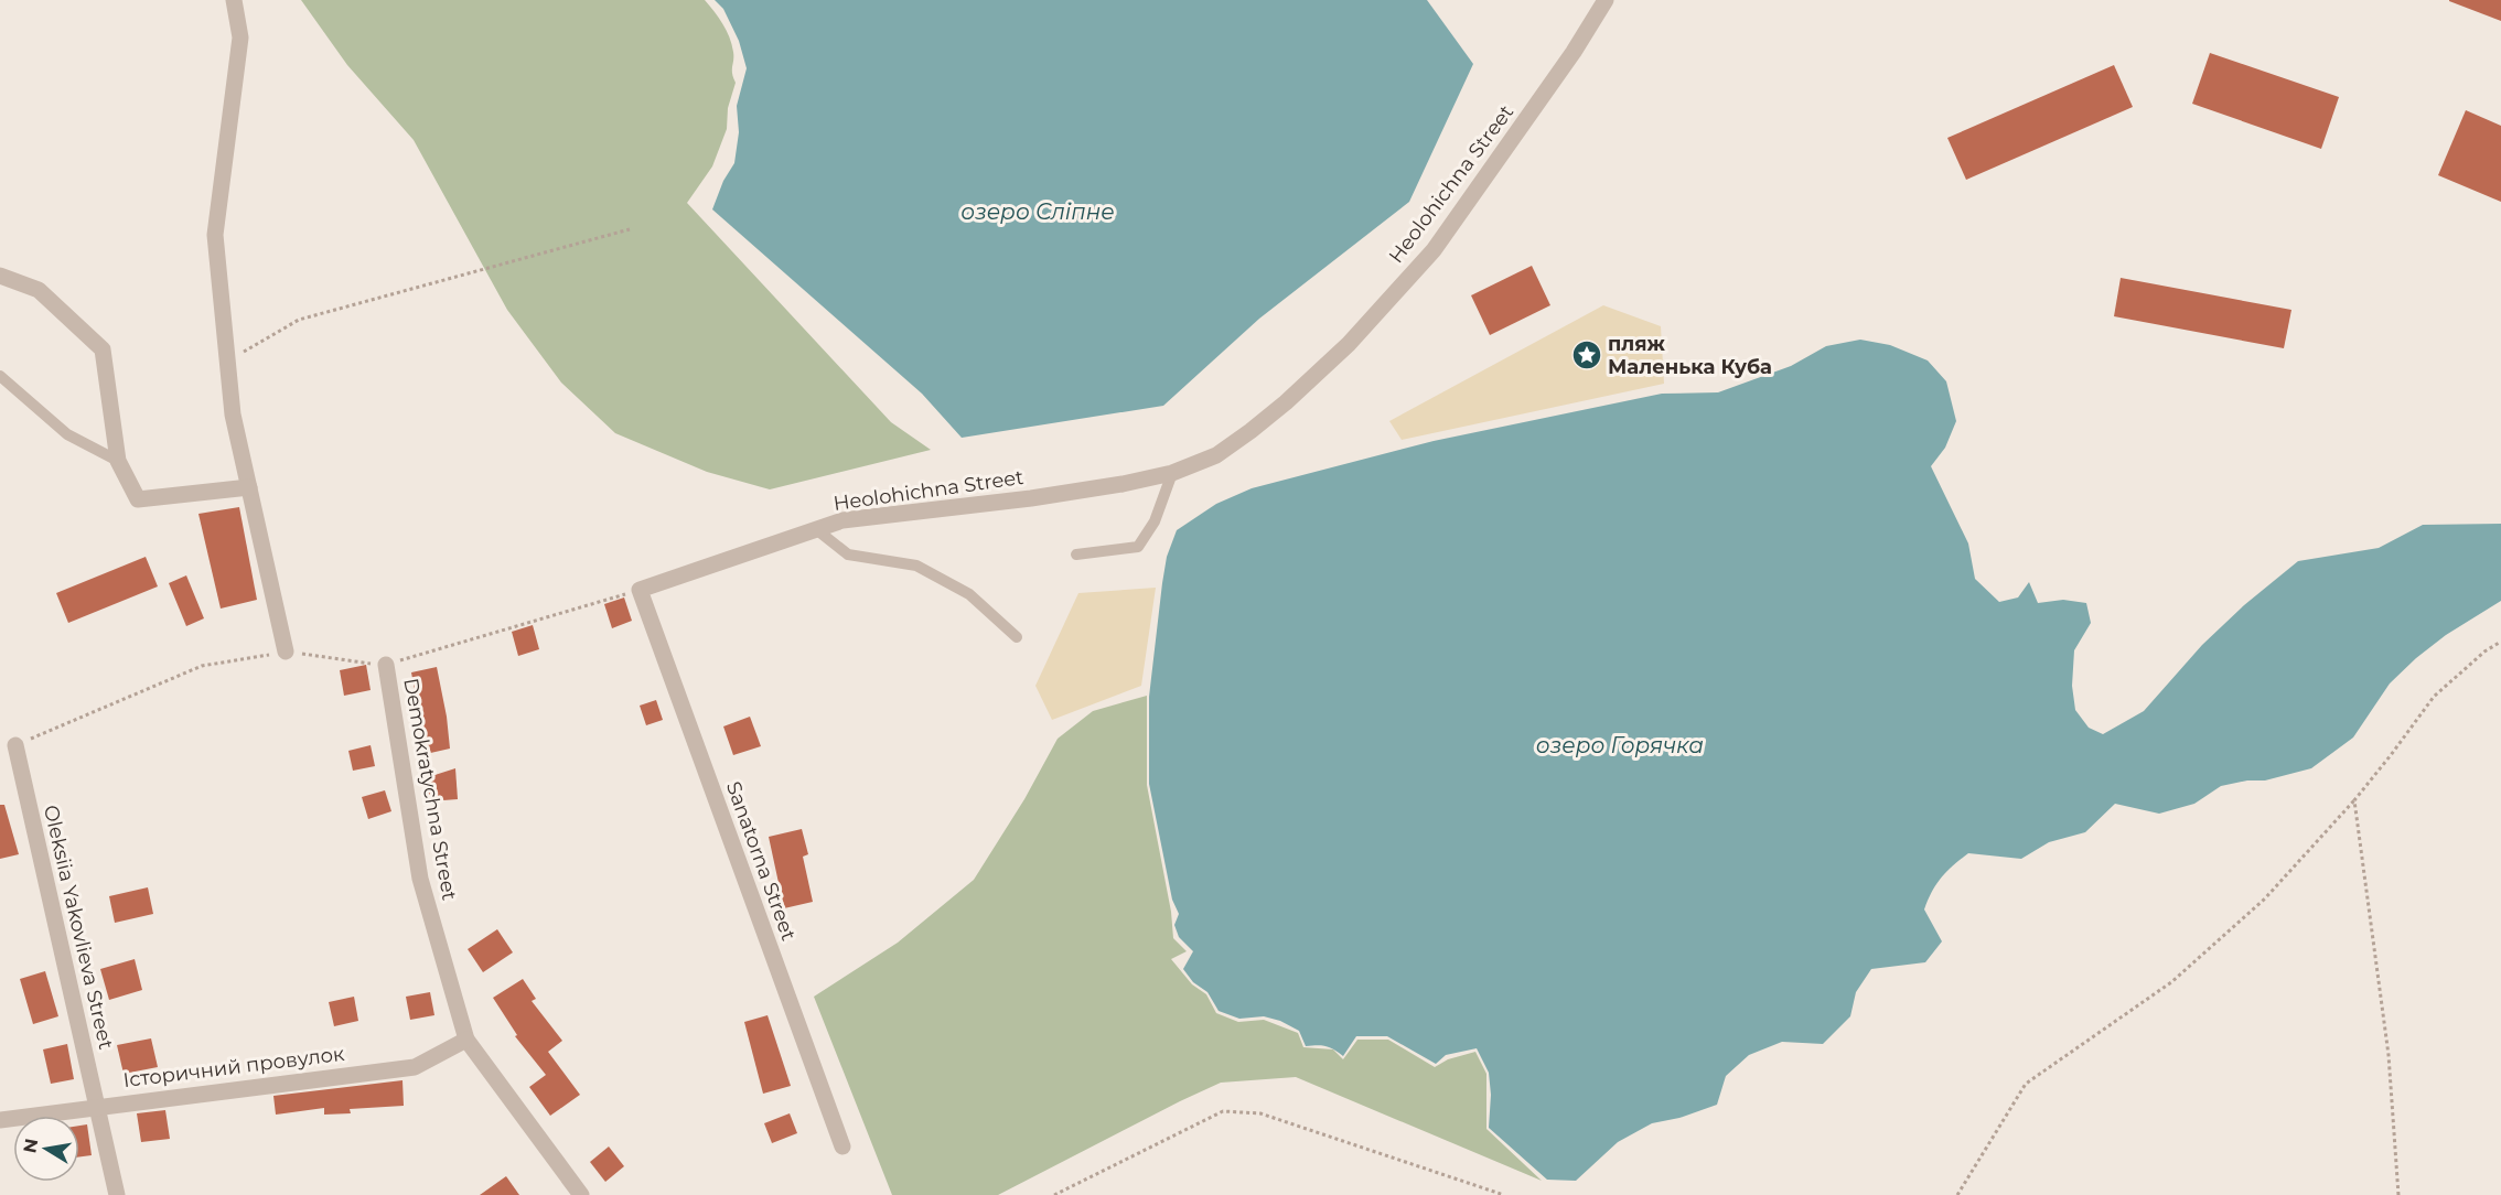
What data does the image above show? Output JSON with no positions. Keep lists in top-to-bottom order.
{
  "streets": {
    "street": [
      "Heolohichna Street",
      "Demokratychna Street",
      "Sanatorna Street",
      "Oleksiia Yakovlieva Street",
      "Історичний провулок"
    ]
  },
  "crossings": [
    ["Heolohichna Street", "Sanatorna Street"],
    ["Demokratychna Street", "Історичний провулок"],
    ["Oleksiia Yakovlieva Street", "Історичний провулок"]
  ],
  "water": ["озеро Сліпне", "озеро Горячка"],
  "places": {
    "place": ["пляж Маленька Куба"]
  },
  "north": "left"
}
